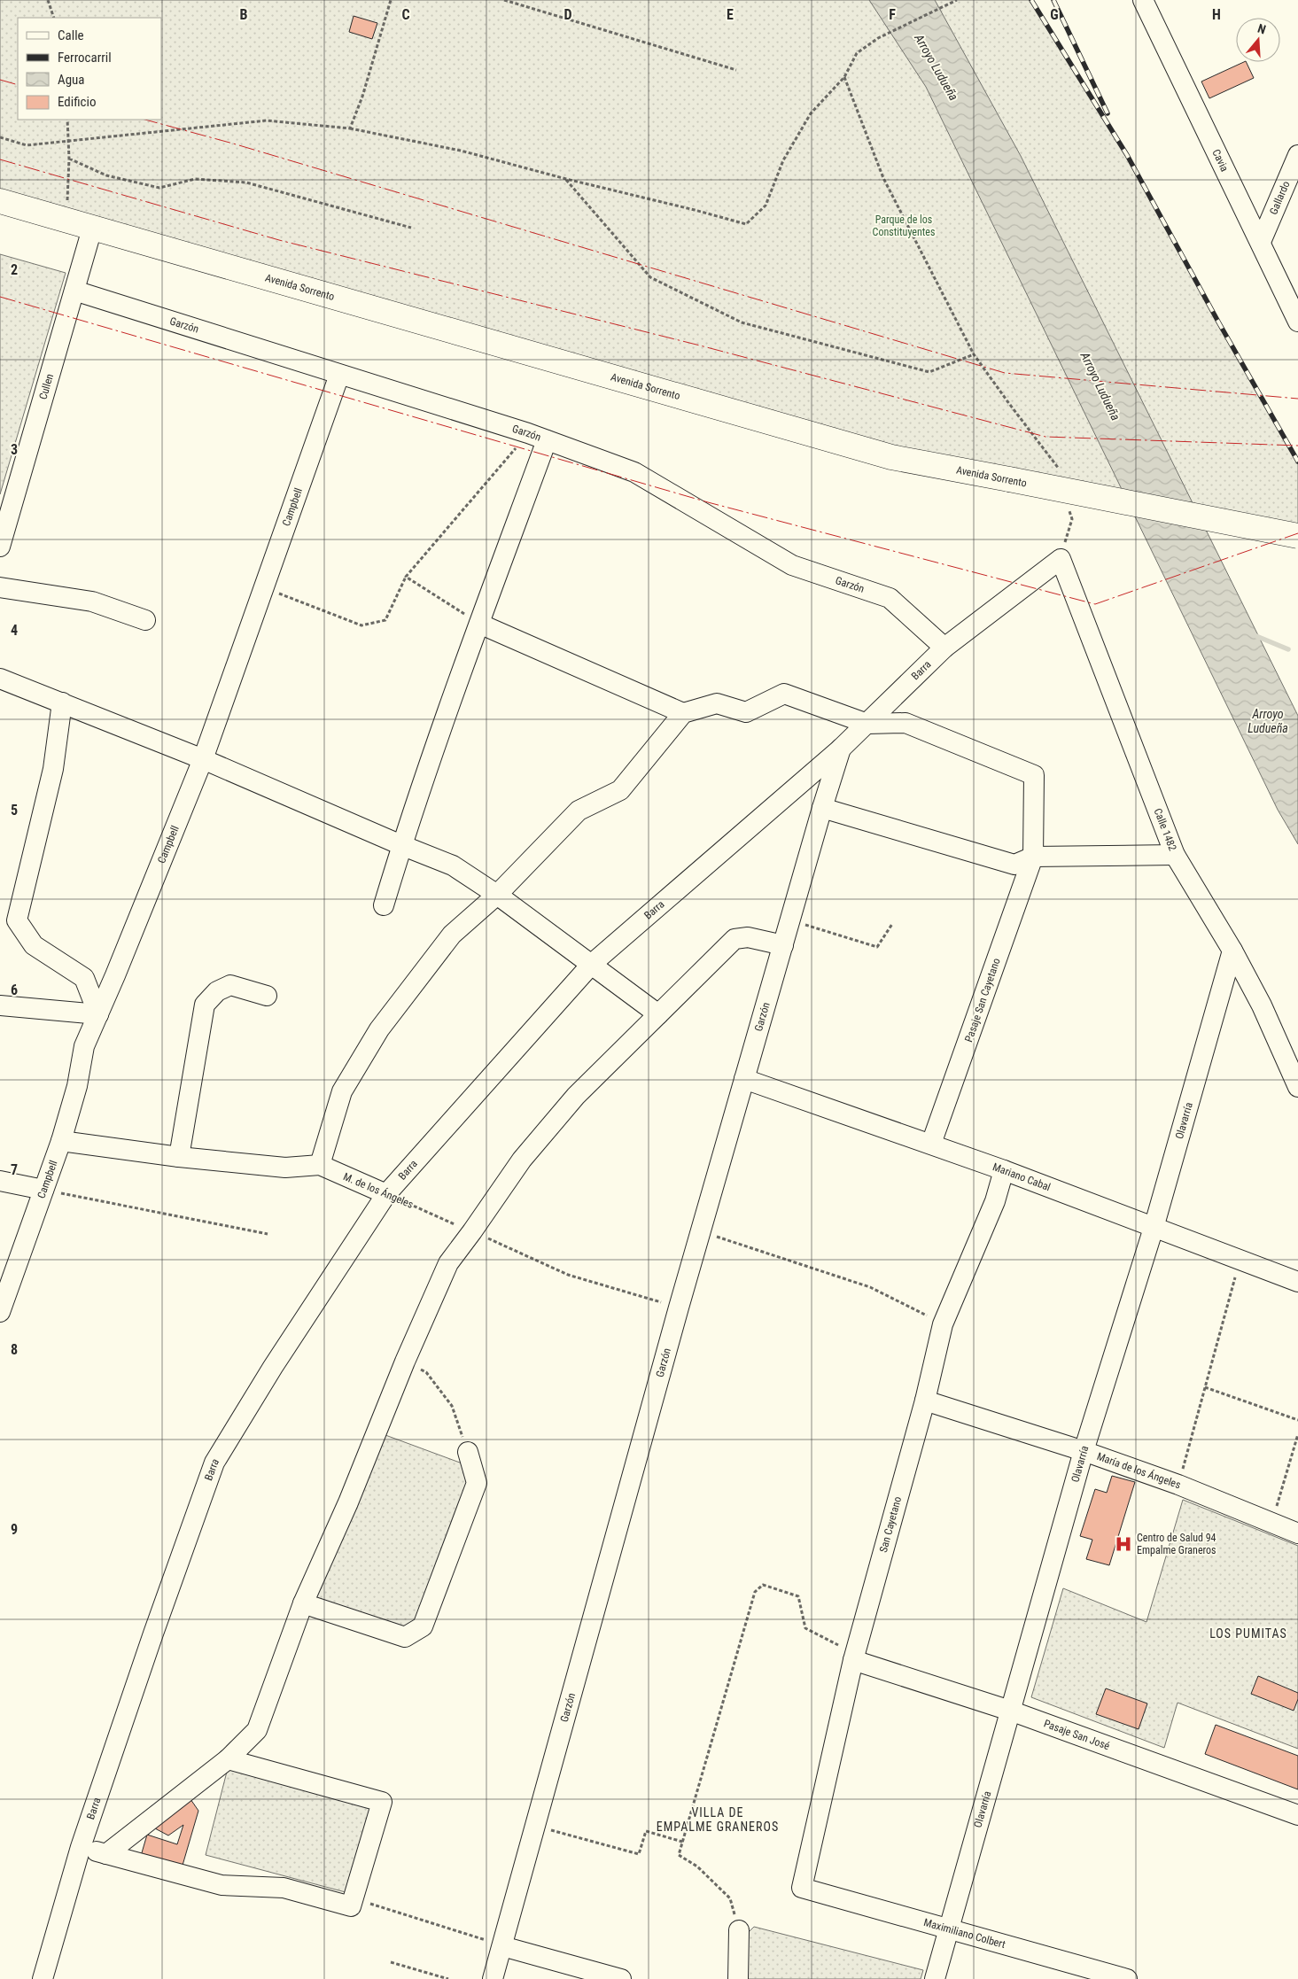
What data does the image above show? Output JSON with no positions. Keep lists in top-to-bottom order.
{
  "streets": {
    "main road": ["Avenida Sorrento"],
    "street": [
      "Cavia",
      "Gallardo",
      "Garzón",
      "Cullen",
      "Campbell",
      "Barra",
      "Calle 1482",
      "Pasaje San Cayetano",
      "Olavarría",
      "Mariano Cabal",
      "M. de los Ángeles",
      "María de los Ángeles",
      "San Cayetano",
      "Pasaje San José",
      "Maximiliano Colbert"
    ]
  },
  "crossings": [
    ["Cavia", "Gallardo"],
    ["Avenida Sorrento", "Cullen"],
    ["Garzón", "Cullen"],
    ["Garzón", "Campbell"],
    ["Garzón", "Barra"],
    ["Garzón", "Mariano Cabal"],
    ["Garzón", "M. de los Ángeles"],
    ["Campbell", "M. de los Ángeles"],
    ["Barra", "Calle 1482"],
    ["Barra", "Pasaje San Cayetano"],
    ["Barra", "M. de los Ángeles"],
    ["Calle 1482", "Olavarría"],
    ["Pasaje San Cayetano", "Mariano Cabal"],
    ["Olavarría", "Mariano Cabal"],
    ["Olavarría", "María de los Ángeles"],
    ["Olavarría", "Pasaje San José"],
    ["Olavarría", "Maximiliano Colbert"],
    ["Mariano Cabal", "San Cayetano"],
    ["María de los Ángeles", "San Cayetano"],
    ["San Cayetano", "Pasaje San José"],
    ["San Cayetano", "Maximiliano Colbert"]
  ],
  "districts": ["LOS PUMITAS", "VILLA DE EMPALME GRANEROS"],
  "water": ["Arroyo Ludueña"],
  "parks": ["Parque de los Constituyentes"],
  "places": {
    "hospital": ["Centro de Salud 94 Empalme Graneros"]
  },
  "legend": [
    "Calle",
    "Ferrocarril",
    "Agua",
    "Edificio"
  ],
  "north": "top",
  "grid": {
    "columns": [
      "B",
      "C",
      "D",
      "E",
      "F",
      "G",
      "H"
    ],
    "rows": [
      "2",
      "3",
      "4",
      "5",
      "6",
      "7",
      "8",
      "9"
    ]
  }
}
